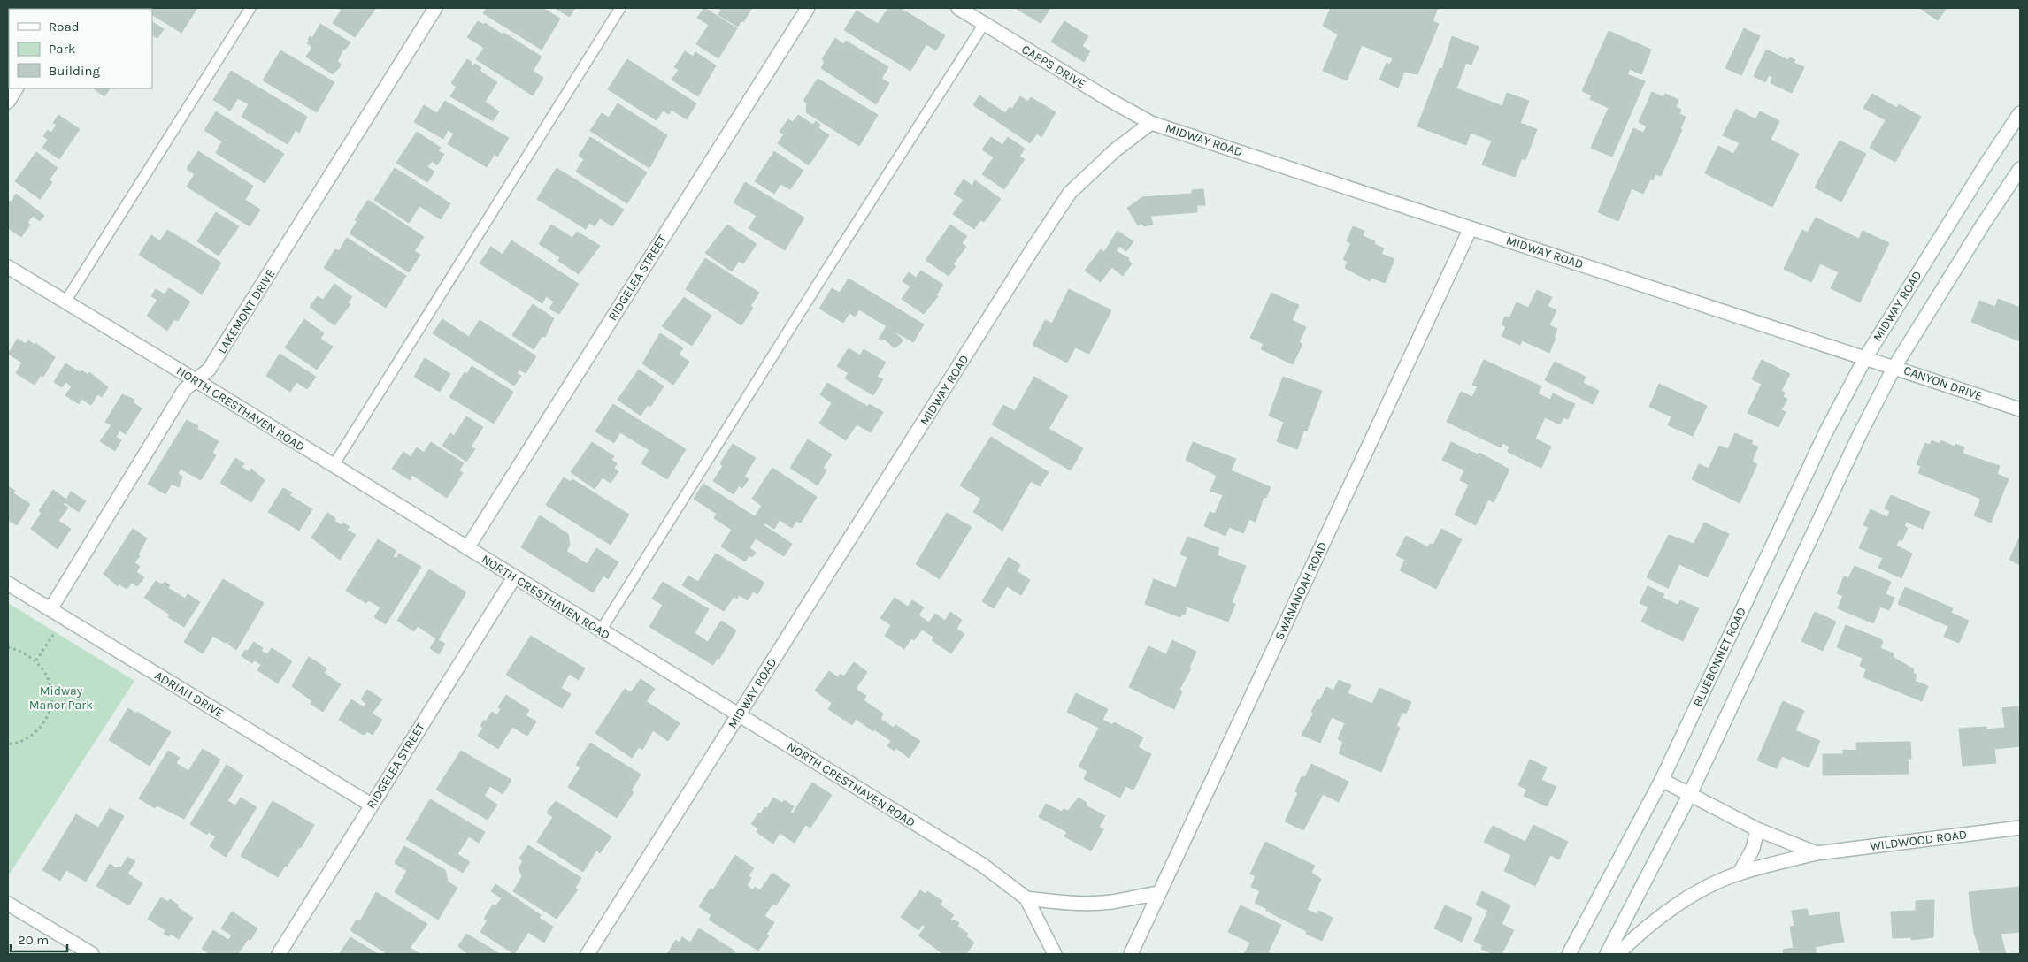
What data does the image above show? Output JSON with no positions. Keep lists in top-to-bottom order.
{
  "streets": {
    "street": [
      "CAPPS DRIVE",
      "MIDWAY ROAD",
      "RIDGELEA STREET",
      "LAKEMONT DRIVE",
      "CANYON DRIVE",
      "NORTH CRESTHAVEN ROAD",
      "SWANANOAH ROAD",
      "BLUEBONNET ROAD",
      "ADRIAN DRIVE",
      "WILDWOOD ROAD"
    ]
  },
  "crossings": [
    ["CAPPS DRIVE", "MIDWAY ROAD"],
    ["MIDWAY ROAD", "CANYON DRIVE"],
    ["MIDWAY ROAD", "NORTH CRESTHAVEN ROAD"],
    ["MIDWAY ROAD", "SWANANOAH ROAD"],
    ["MIDWAY ROAD", "BLUEBONNET ROAD"],
    ["RIDGELEA STREET", "NORTH CRESTHAVEN ROAD"],
    ["RIDGELEA STREET", "ADRIAN DRIVE"],
    ["LAKEMONT DRIVE", "NORTH CRESTHAVEN ROAD"],
    ["LAKEMONT DRIVE", "ADRIAN DRIVE"],
    ["CANYON DRIVE", "BLUEBONNET ROAD"],
    ["BLUEBONNET ROAD", "WILDWOOD ROAD"]
  ],
  "parks": ["Midway Manor Park"],
  "legend": ["Road", "Park", "Building"],
  "scale_bar": "20 m"
}
